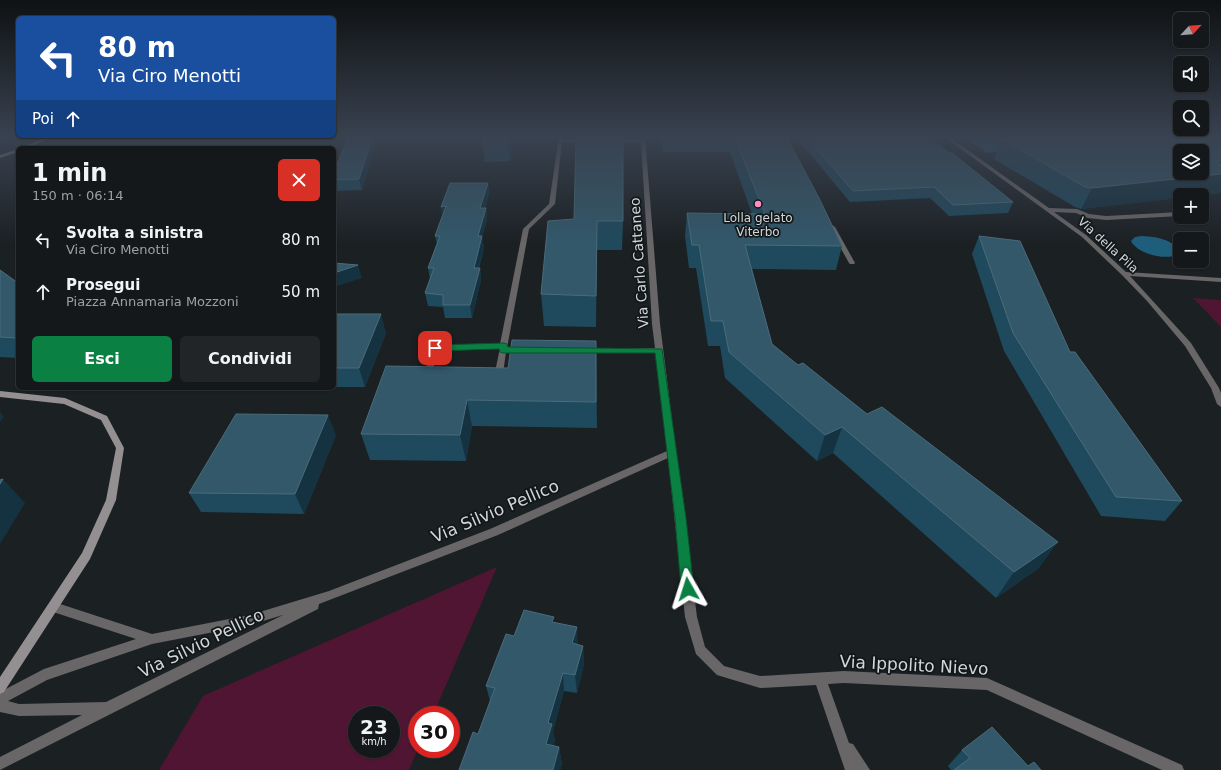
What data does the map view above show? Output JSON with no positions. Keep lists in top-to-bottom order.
{
  "streets": {
    "street": [
      "Via della Pila",
      "Via Carlo Cattaneo",
      "Via Silvio Pellico",
      "Via Ippolito Nievo"
    ]
  },
  "crossings": [
    ["Via Carlo Cattaneo", "Via Silvio Pellico"],
    ["Via Carlo Cattaneo", "Via Ippolito Nievo"]
  ],
  "places": ["Lolla gelato Viterbo"],
  "north": "top right",
  "page": {
    "map_buttons": ["+", "−"],
    "turn": ["80 m", "Via Ciro Menotti"],
    "then": "Poi",
    "heading": ["1 min", "150 m · 06:14"],
    "list": [
      {
        "name": "Svolta a sinistra",
        "note": "Via Ciro Menotti",
        "value": "80 m"
      },
      {
        "name": "Prosegui",
        "note": "Piazza Annamaria Mozzoni",
        "value": "50 m"
      }
    ],
    "buttons": ["Esci", "Condividi"],
    "speed": "23 km/h",
    "limit": "30"
  }
}
